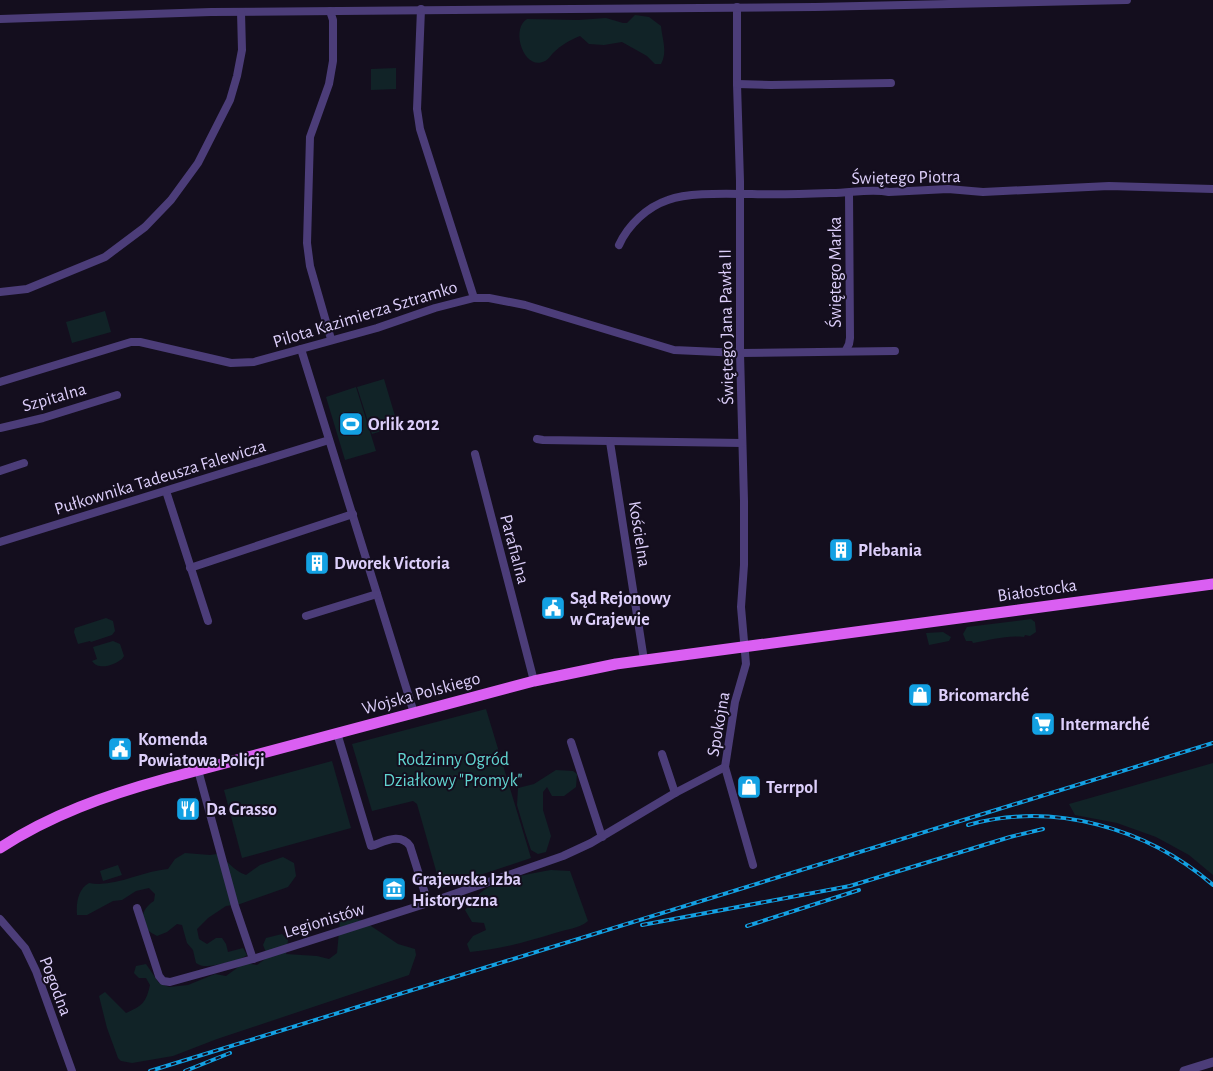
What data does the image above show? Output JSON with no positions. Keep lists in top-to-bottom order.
{
  "streets": {
    "main road": ["Białostocka", "Wojska Polskiego"],
    "street": [
      "Świętego Piotra",
      "Świętego Marka",
      "Pilota Kazimierza Sztramko",
      "Świętego Jana Pawła II",
      "Szpitalna",
      "Pułkownika Tadeusza Falewicza",
      "Kościelna",
      "Parafialna",
      "Spokojna",
      "Legionistów",
      "Pogodna"
    ]
  },
  "crossings": [
    ["Świętego Piotra", "Świętego Marka"],
    ["Świętego Piotra", "Świętego Jana Pawła II"],
    ["Świętego Marka", "Pilota Kazimierza Sztramko"],
    ["Pilota Kazimierza Sztramko", "Świętego Jana Pawła II"],
    ["Świętego Jana Pawła II", "Wojska Polskiego"],
    ["Świętego Jana Pawła II", "Spokojna"],
    ["Kościelna", "Wojska Polskiego"],
    ["Parafialna", "Wojska Polskiego"],
    ["Białostocka", "Wojska Polskiego"],
    ["Wojska Polskiego", "Spokojna"],
    ["Spokojna", "Legionistów"]
  ],
  "parks": ["Rodzinny Ogród Działkowy \"Promyk\""],
  "places": {
    "sports": ["Orlik 2012"],
    "building": ["Plebania", "Dworek Victoria"],
    "public building": ["Sąd Rejonowy w Grajewie", "Komenda Powiatowa Policji"],
    "shop": ["Bricomarché", "Terrpol"],
    "supermarket": ["Intermarché"],
    "restaurant": ["Da Grasso"],
    "museum": ["Grajewska Izba Historyczna"]
  }
}
